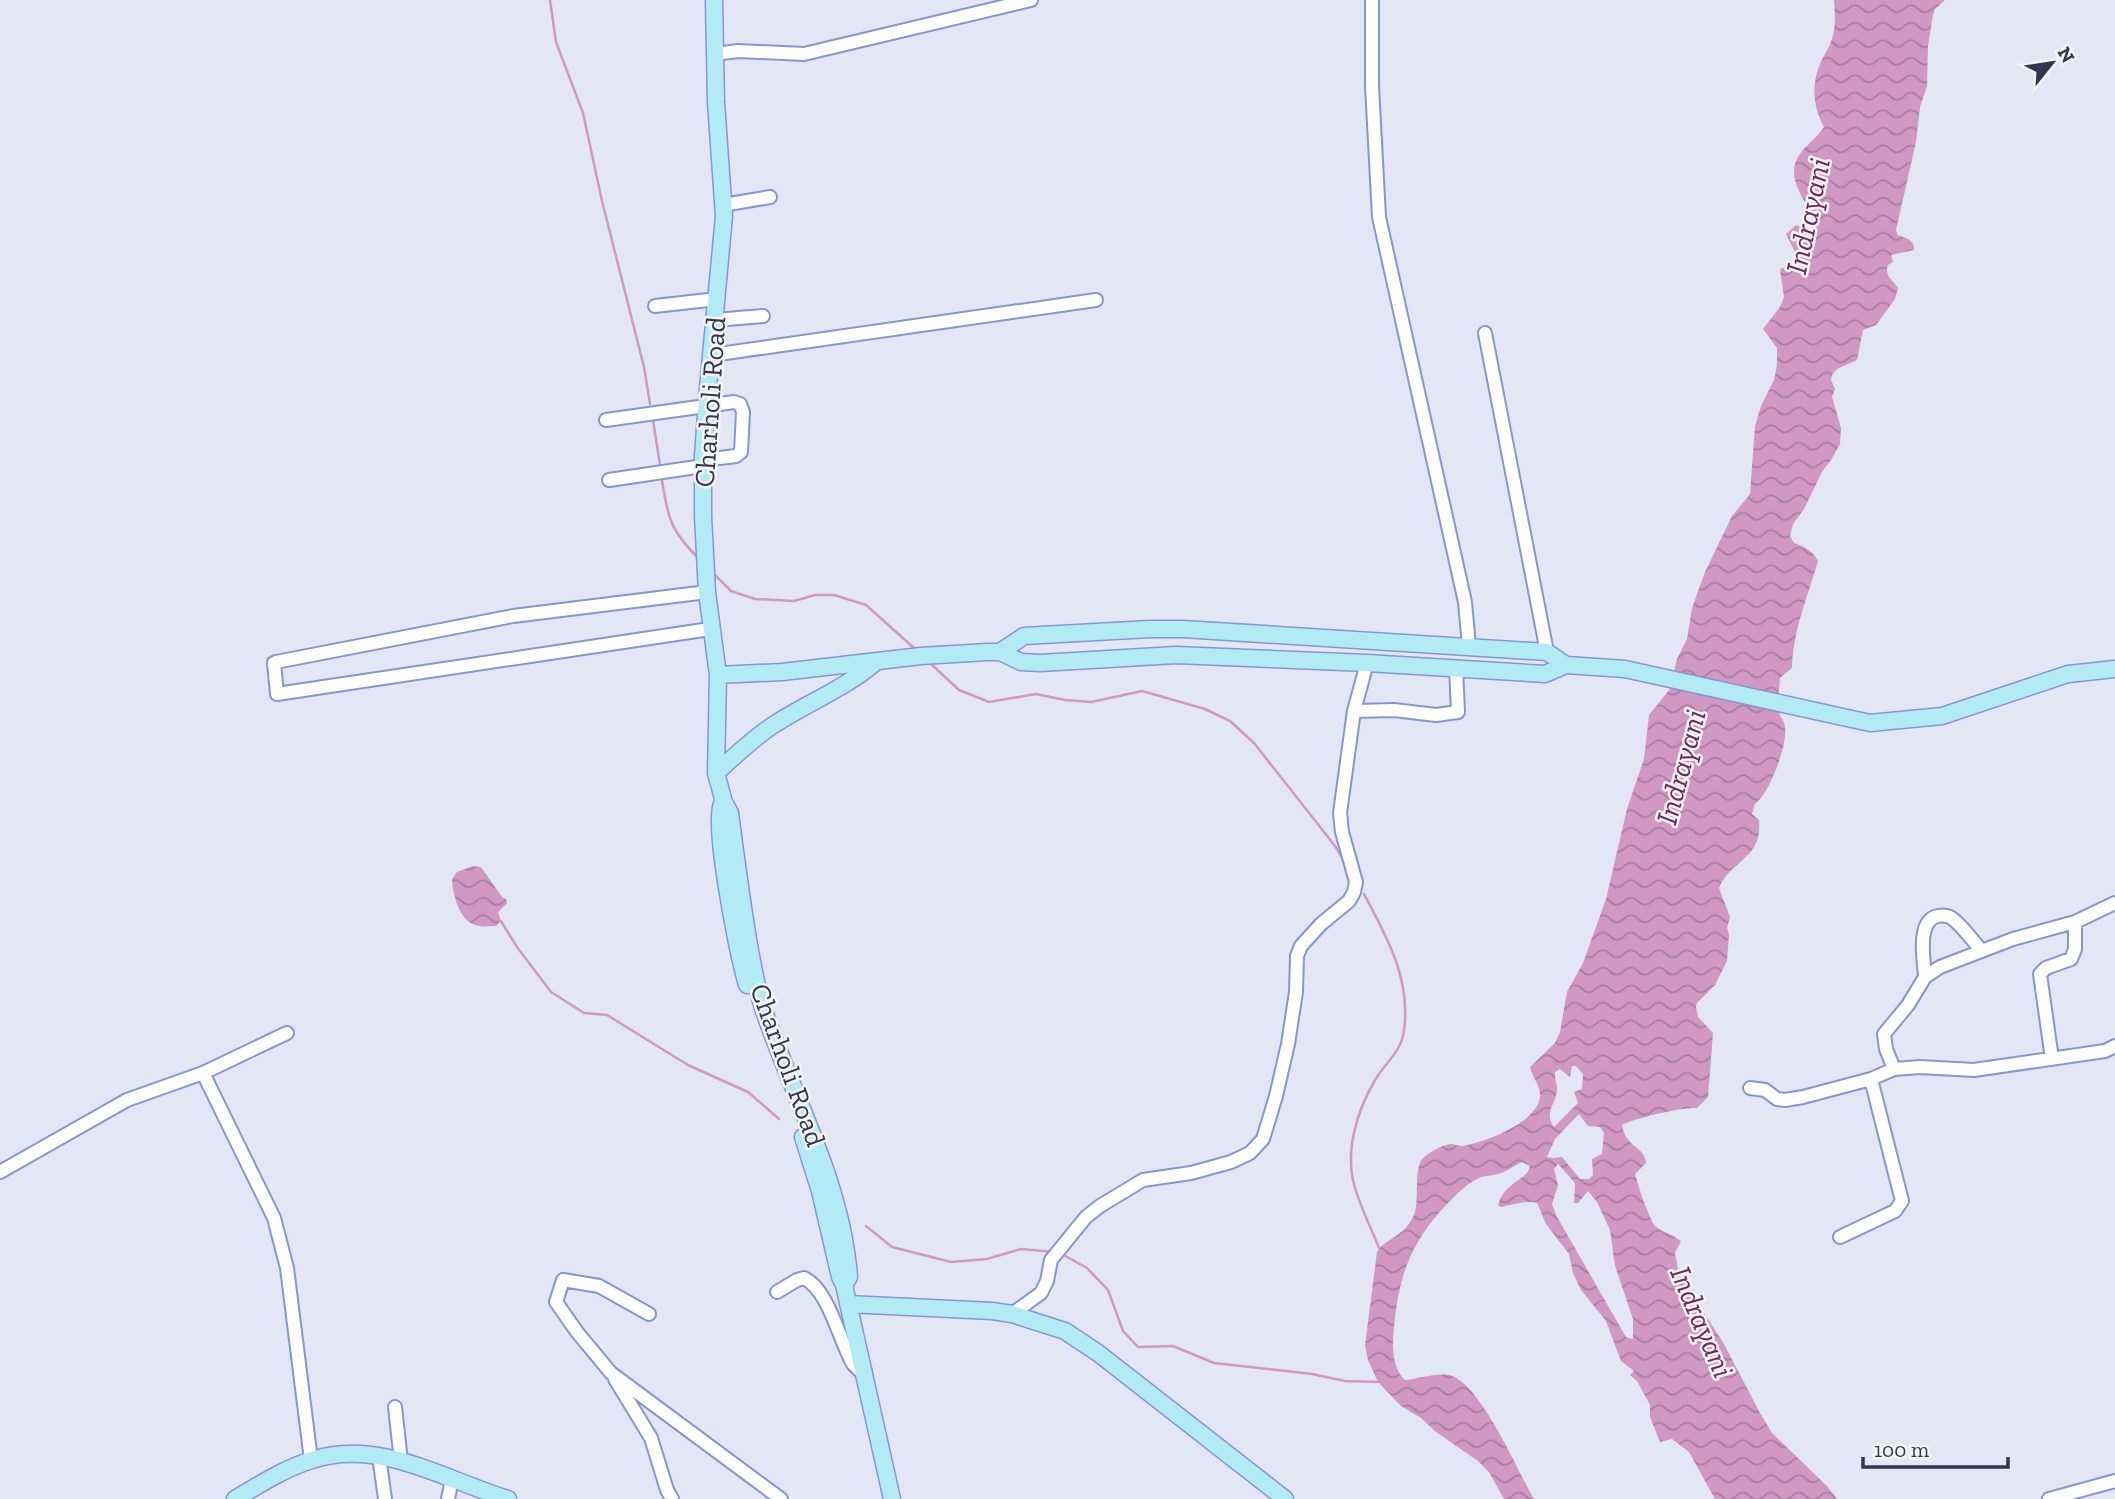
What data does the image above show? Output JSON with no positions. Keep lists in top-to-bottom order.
{
  "streets": {
    "street": ["Charholi Road"]
  },
  "water": ["Indrayani"],
  "scale_bar": "100 m",
  "north": "top right"
}
